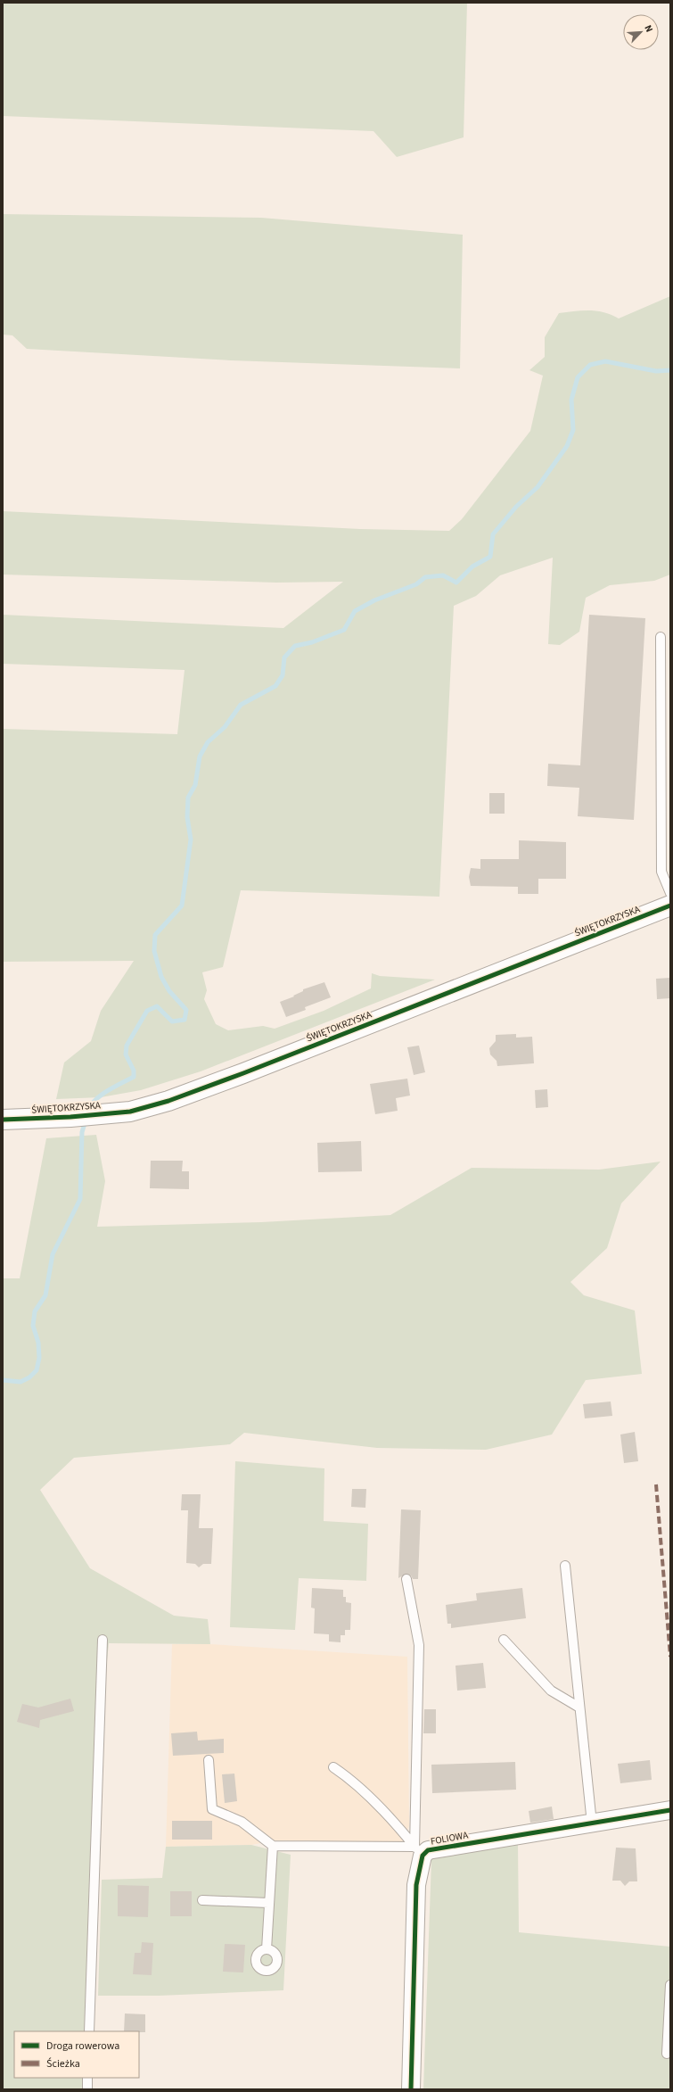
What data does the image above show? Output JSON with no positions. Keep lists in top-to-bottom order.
{
  "streets": {
    "street": ["ŚWIĘTOKRZYSKA", "FOLIOWA"]
  },
  "legend": ["Droga rowerowa", "Ścieżka"],
  "north": "top right"
}
